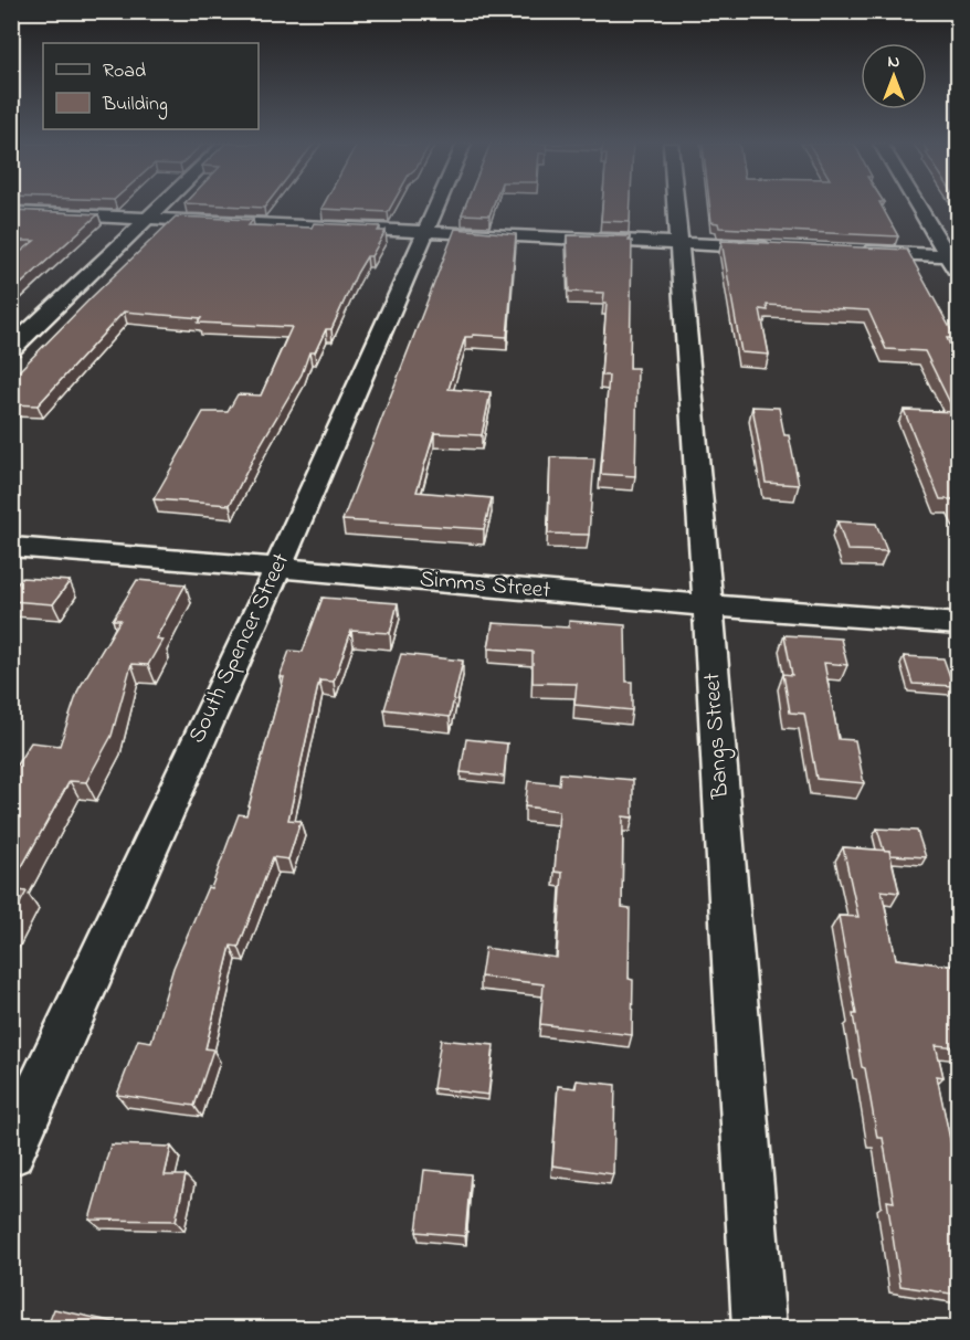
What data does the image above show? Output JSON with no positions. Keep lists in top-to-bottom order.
{
  "streets": {
    "street": ["Simms Street", "South Spencer Street", "Bangs Street"]
  },
  "crossings": [
    ["Simms Street", "South Spencer Street"],
    ["Simms Street", "Bangs Street"]
  ],
  "legend": ["Road", "Building"],
  "north": "top"
}
